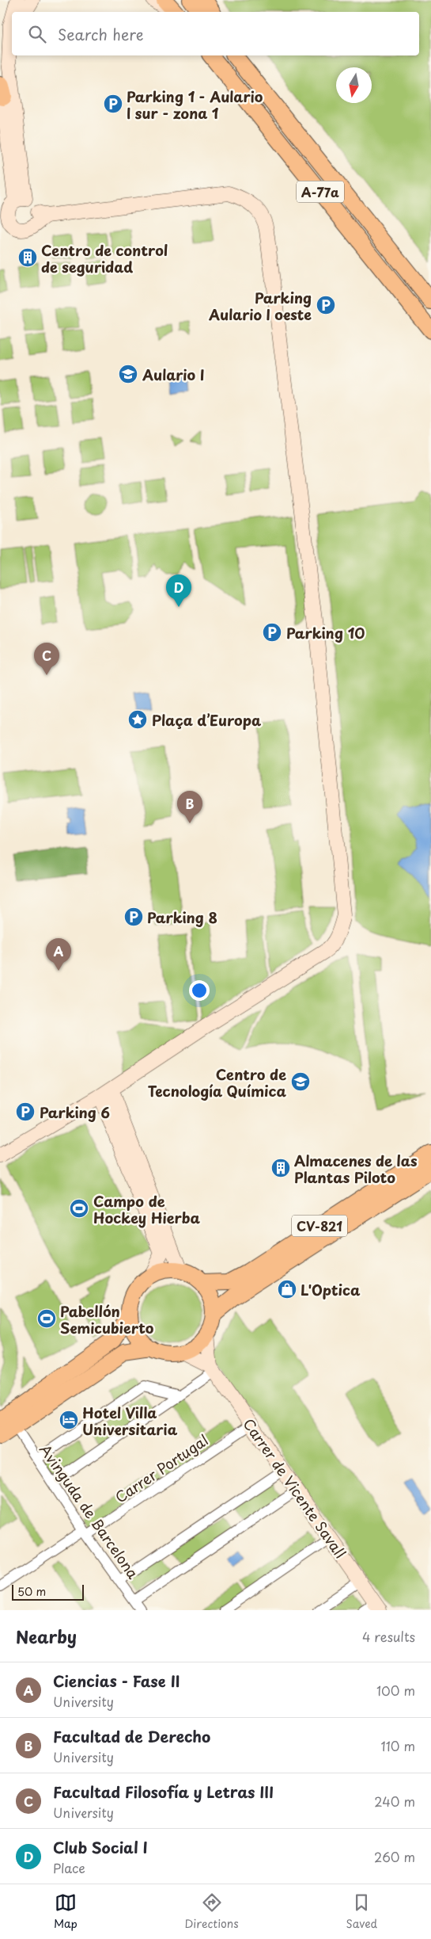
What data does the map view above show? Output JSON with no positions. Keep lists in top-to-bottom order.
{
  "streets": {
    "main road": ["A-77a", "CV-821"],
    "street": ["Carrer Portugal", "Carrer de Vicente Savall", "Avinguda de Barcelona"]
  },
  "crossings": [
    ["Carrer Portugal", "Carrer de Vicente Savall"],
    ["Carrer Portugal", "Avinguda de Barcelona"]
  ],
  "places": {
    "parking": [
      "Parking 1 - Aulario I sur - zona 1",
      "Parking Aulario I oeste",
      "Parking 10",
      "Parking 8",
      "Parking 6"
    ],
    "building": ["Centro de control de seguridad", "Almacenes de las Plantas Piloto"],
    "school or university": ["Aulario I", "Centro de Tecnología Química"],
    "place": ["Plaça d’Europa"],
    "sports": ["Campo de Hockey Hierba", "Pabellón Semicubierto"],
    "shop": ["L'Optica"],
    "hotel": ["Hotel Villa Universitaria"]
  },
  "scale_bar": "50 m",
  "north": "bottom",
  "page": {
    "search": "Search here",
    "pins": [
      "D",
      "C",
      "B",
      "A"
    ],
    "scale": "50 m",
    "heading": ["Nearby", "4 results"],
    "list": [
      {
        "mark": "A",
        "name": "Ciencias - Fase II",
        "note": "University",
        "value": "100 m"
      },
      {
        "mark": "B",
        "name": "Facultad de Derecho",
        "note": "University",
        "value": "110 m"
      },
      {
        "mark": "C",
        "name": "Facultad Filosofía y Letras III",
        "note": "University",
        "value": "240 m"
      },
      {
        "mark": "D",
        "name": "Club Social I",
        "note": "Place",
        "value": "260 m"
      }
    ],
    "nav": ["Map", "Directions", "Saved"]
  }
}
